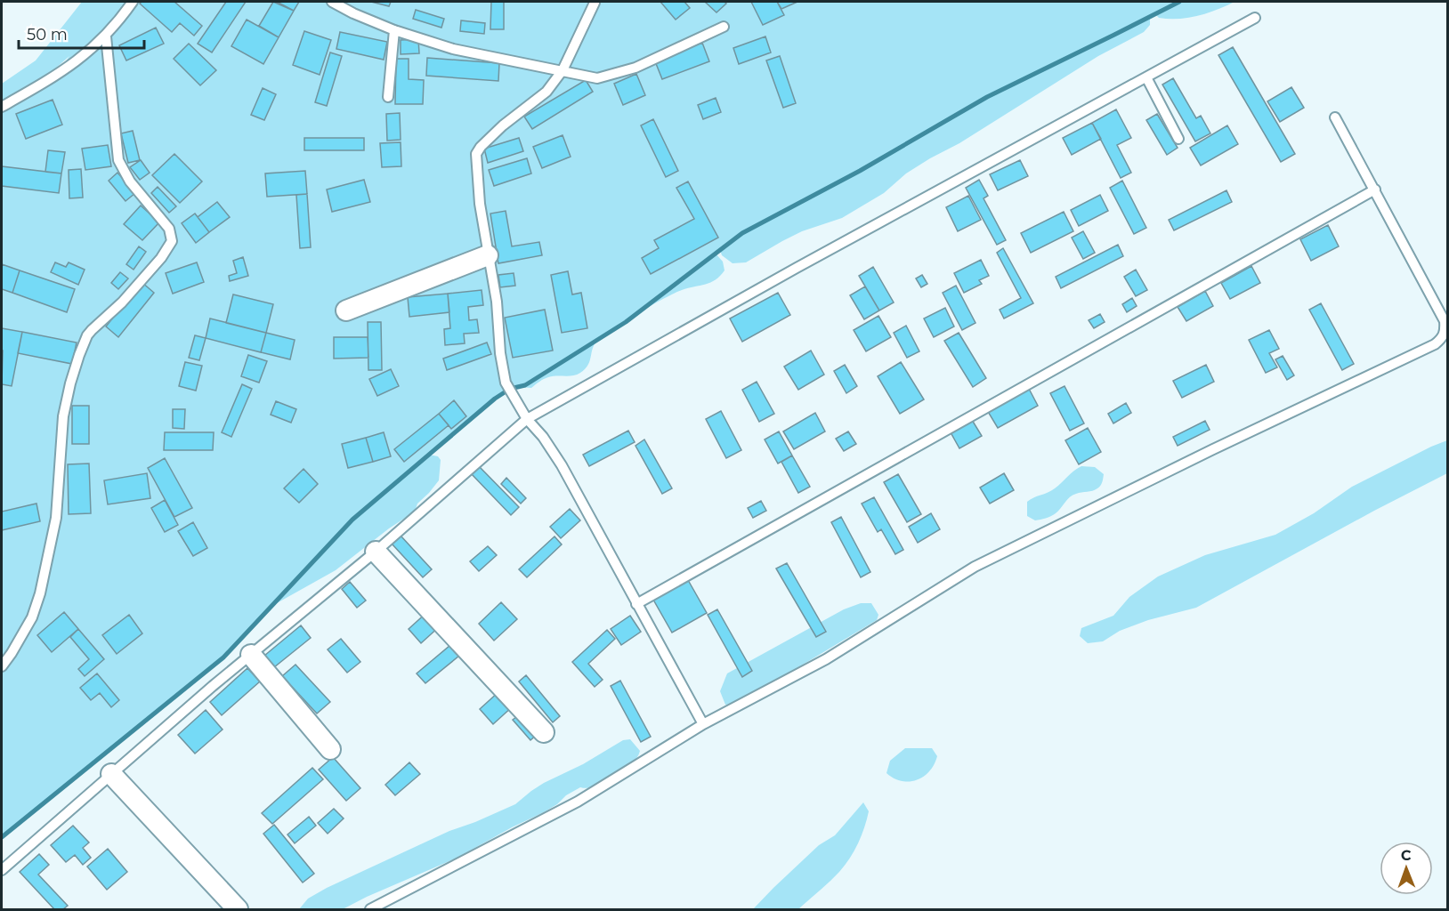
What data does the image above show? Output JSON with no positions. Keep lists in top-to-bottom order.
{
  "scale_bar": "50 m",
  "north": "top"
}
